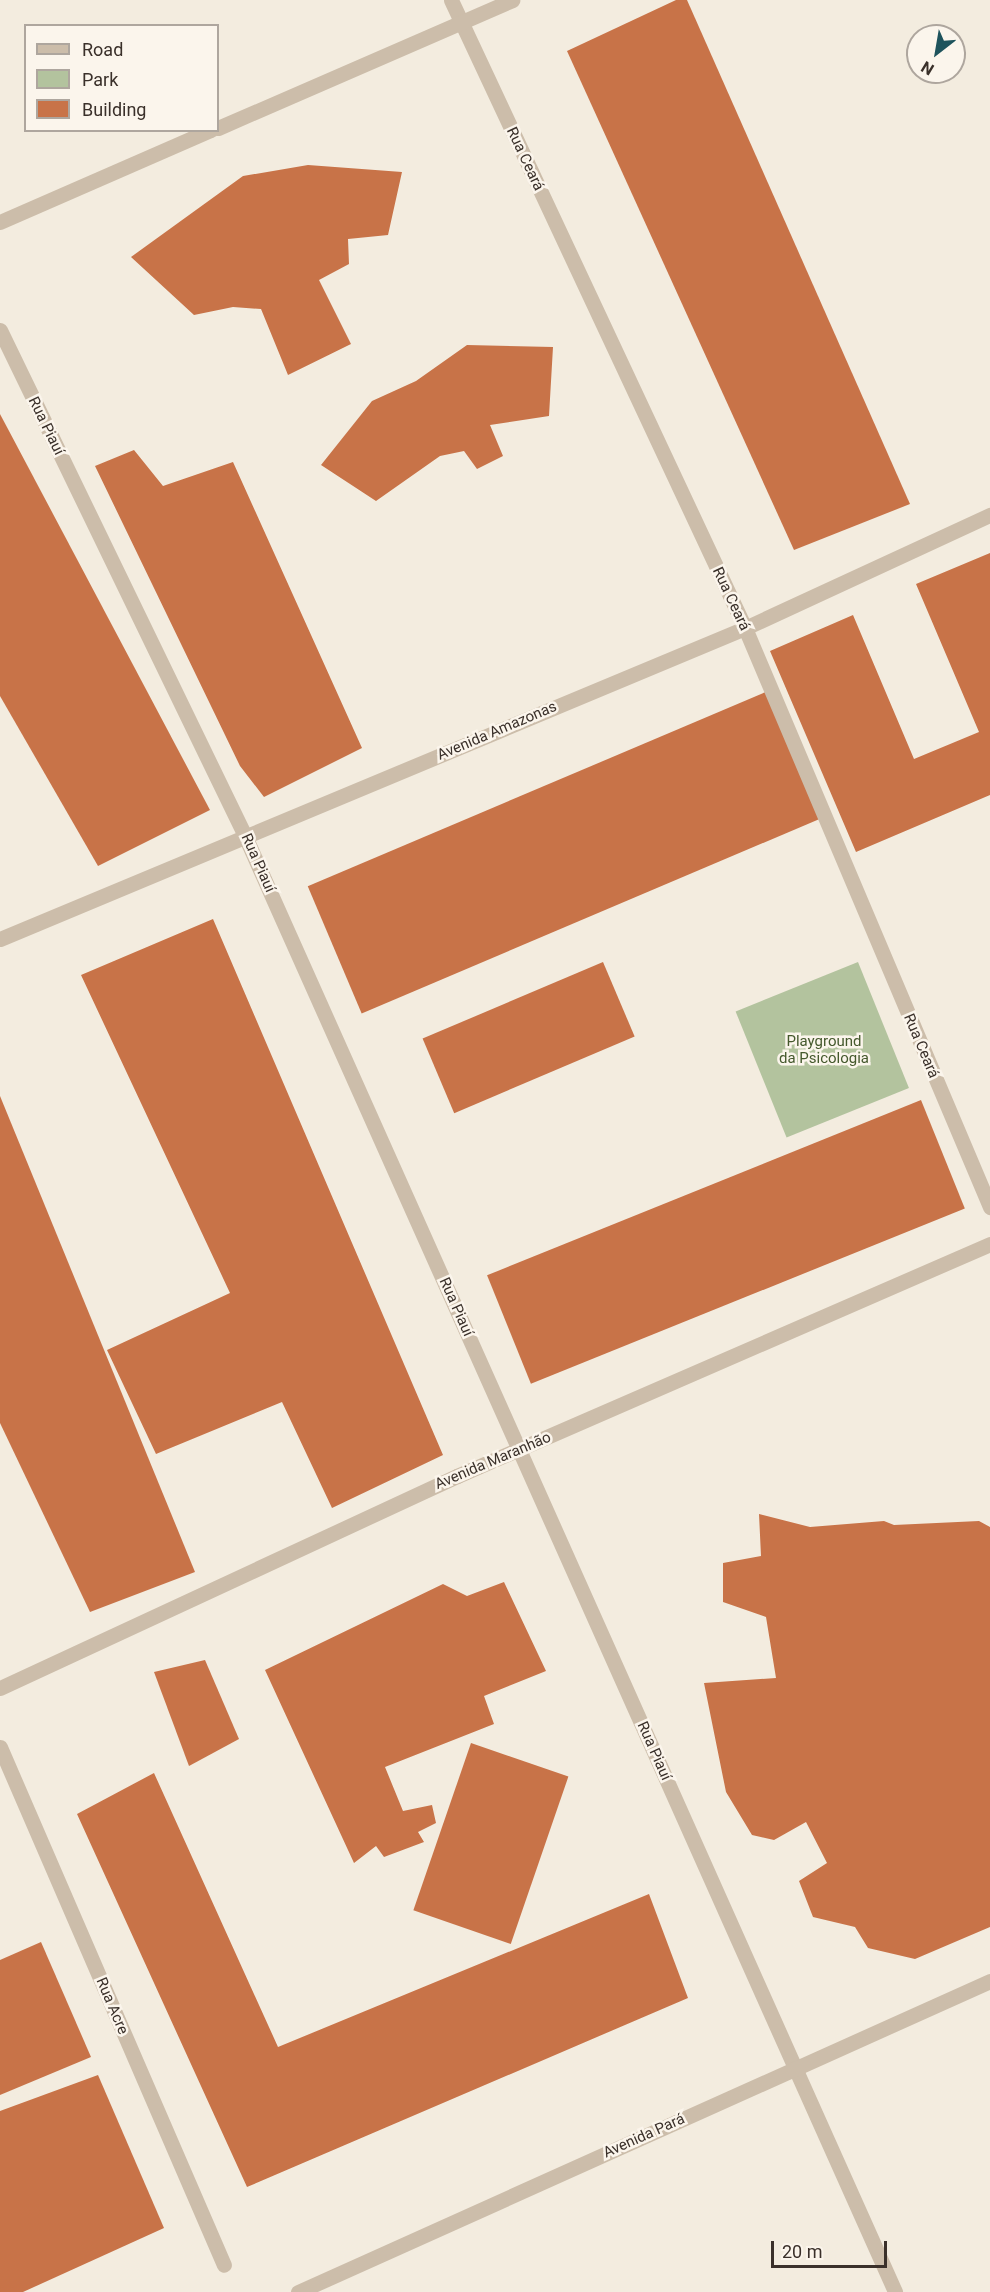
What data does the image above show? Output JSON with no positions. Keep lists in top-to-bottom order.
{
  "streets": {
    "street": [
      "Rua Ceará",
      "Rua Piauí",
      "Avenida Amazonas",
      "Avenida Maranhão",
      "Rua Acre",
      "Avenida Pará"
    ]
  },
  "crossings": [
    ["Rua Ceará", "Avenida Amazonas"],
    ["Rua Piauí", "Avenida Amazonas"],
    ["Rua Piauí", "Avenida Maranhão"],
    ["Rua Piauí", "Avenida Pará"]
  ],
  "parks": ["Playground da Psicologia"],
  "legend": ["Road", "Park", "Building"],
  "scale_bar": "20 m",
  "north": "bottom left"
}
